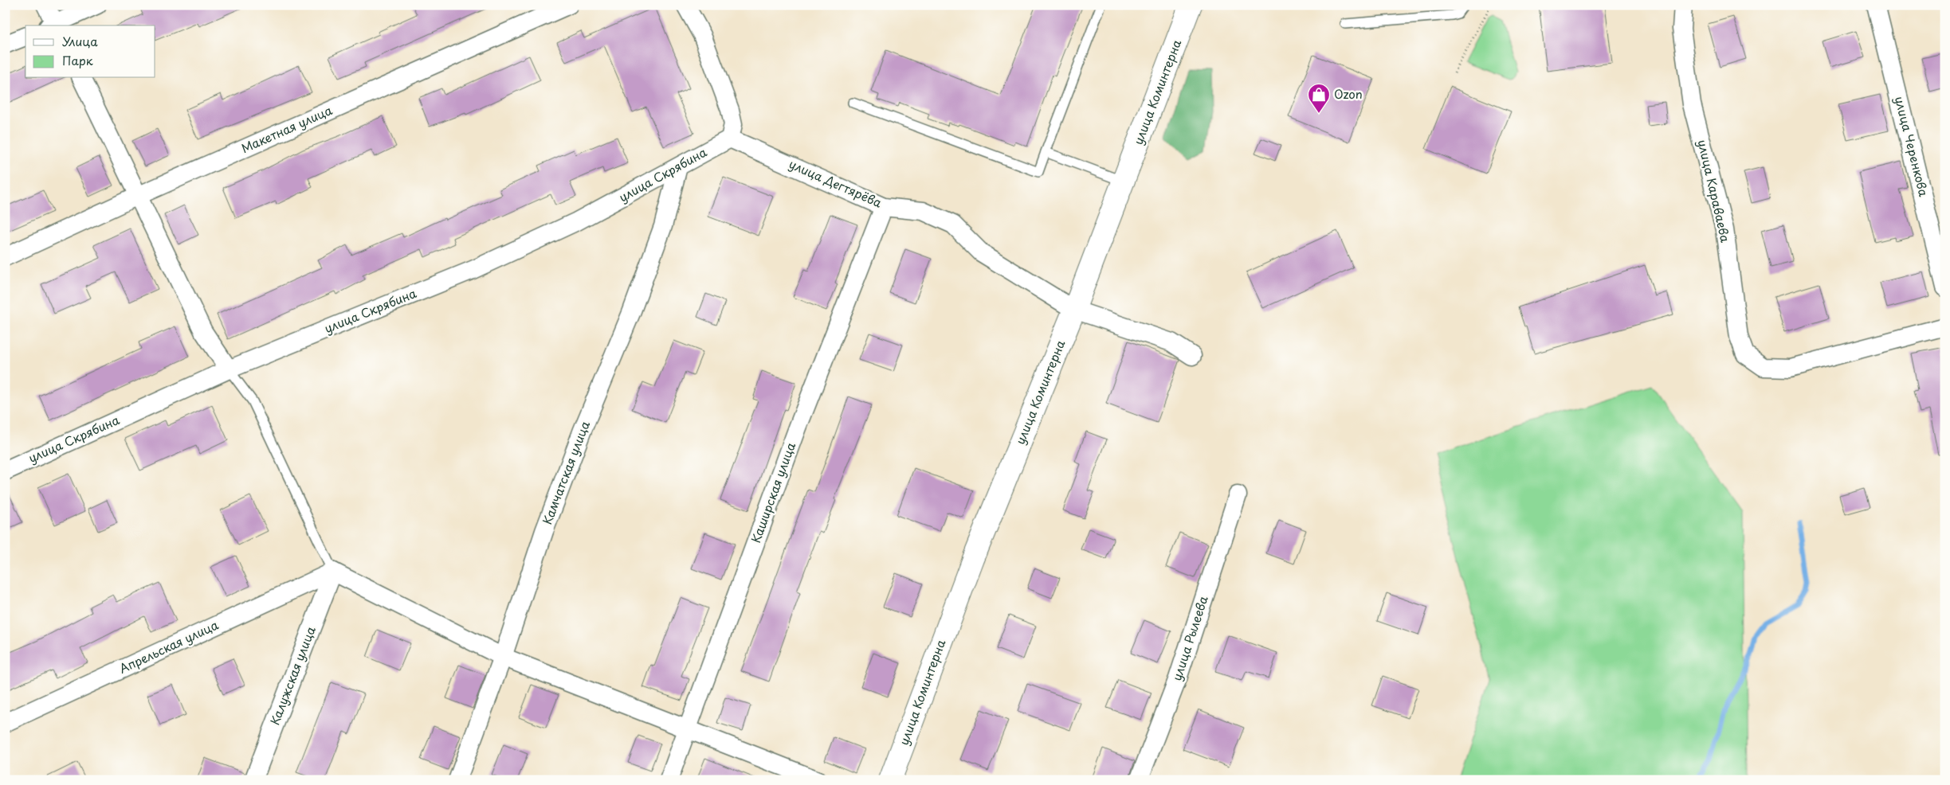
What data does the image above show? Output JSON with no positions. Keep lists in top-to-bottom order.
{
  "streets": {
    "street": [
      "улица Коминтерна",
      "Макетная улица",
      "улица Черенкова",
      "улица Скрябина",
      "улица Дегтярёва",
      "улица Караваева",
      "Камчатская улица",
      "Каширская улица",
      "улица Рылеева",
      "Апрельская улица",
      "Калужская улица"
    ]
  },
  "crossings": [
    ["улица Коминтерна", "улица Дегтярёва"],
    ["улица Скрябина", "улица Дегтярёва"],
    ["улица Скрябина", "Камчатская улица"],
    ["улица Дегтярёва", "Каширская улица"],
    ["Апрельская улица", "Калужская улица"]
  ],
  "places": {
    "shop": ["Ozon"]
  },
  "legend": ["Улица", "Парк"]
}
